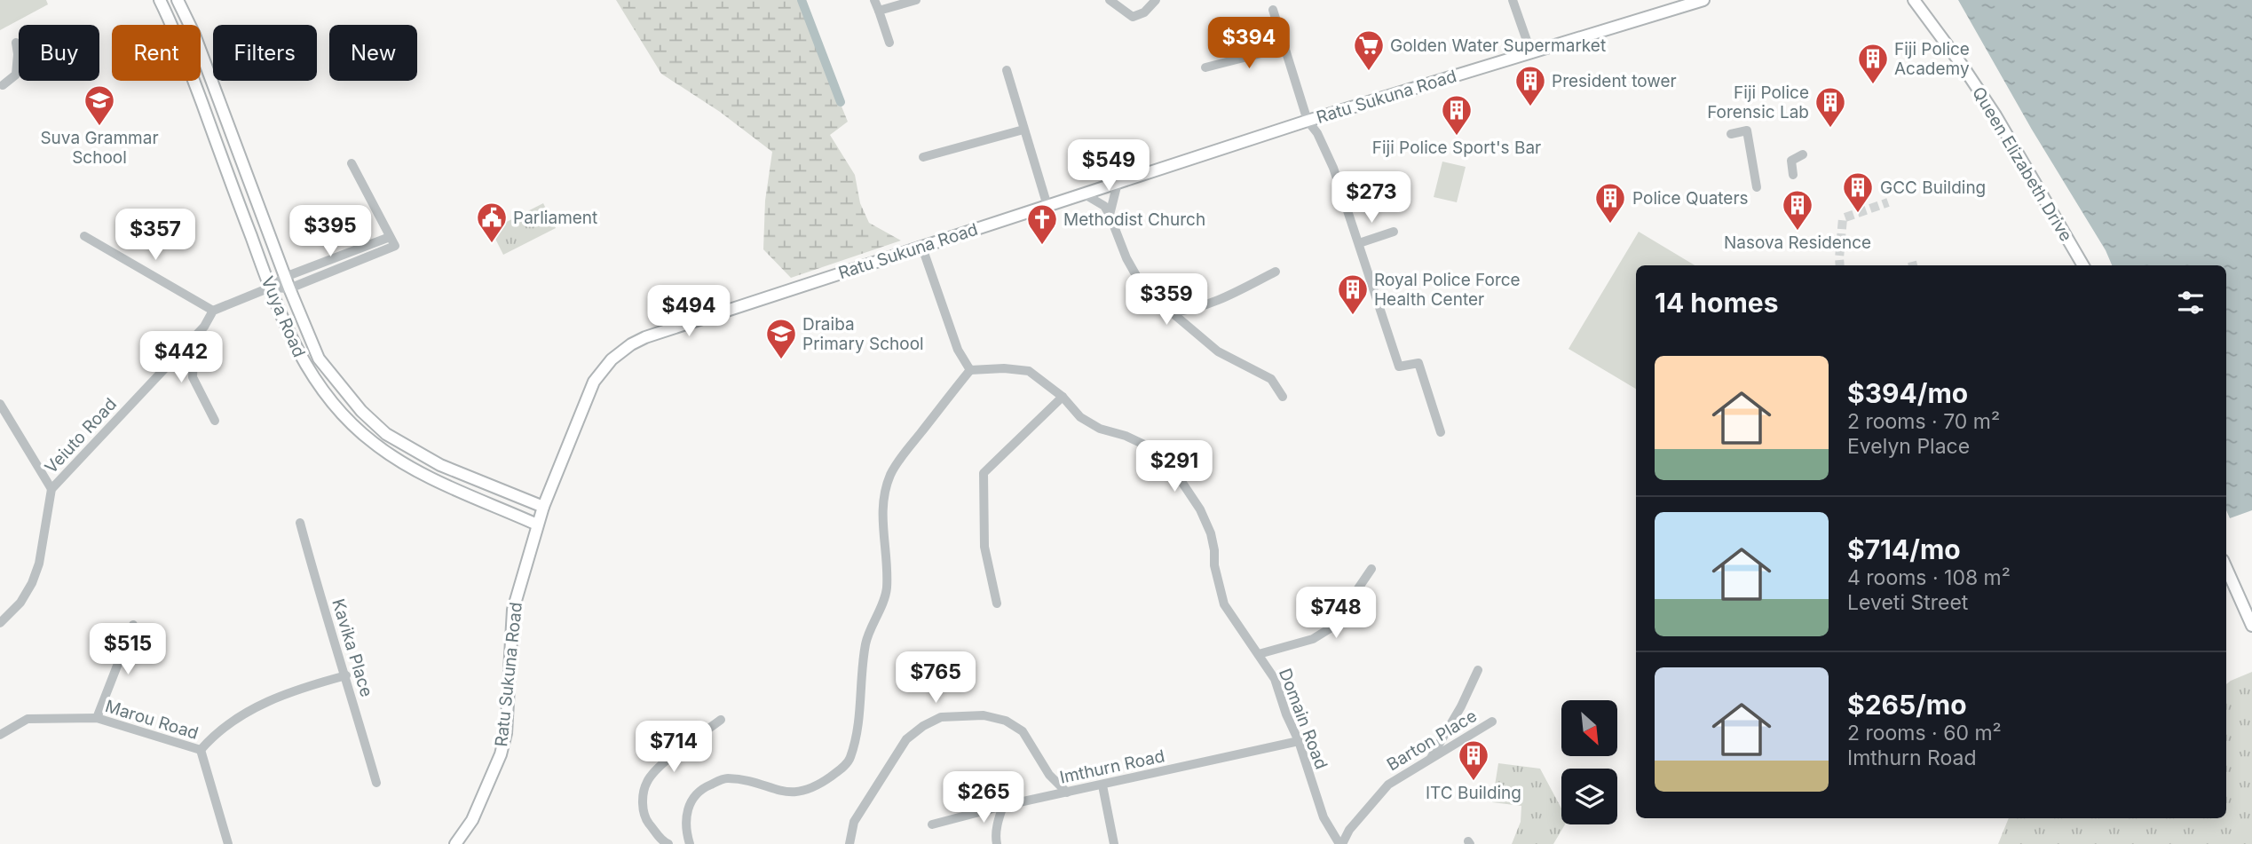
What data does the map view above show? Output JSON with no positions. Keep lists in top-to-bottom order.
{
  "streets": {
    "main road": ["Ratu Sukuna Road", "Queen Elizabeth Drive", "Vuya Road"],
    "street": [
      "Veiuto Road",
      "Kavika Place",
      "Domain Road",
      "Marou Road",
      "Barton Place",
      "Imthurn Road"
    ]
  },
  "crossings": [
    ["Ratu Sukuna Road", "Vuya Road"],
    ["Domain Road", "Barton Place"],
    ["Domain Road", "Imthurn Road"]
  ],
  "places": {
    "supermarket": ["Golden Water Supermarket"],
    "building": [
      "Fiji Police Academy",
      "President tower",
      "Fiji Police Forensic Lab",
      "Fiji Police Sport's Bar",
      "GCC Building",
      "Police Quaters",
      "Nasova Residence",
      "Royal Police Force Health Center",
      "ITC Building"
    ],
    "school or university": ["Suva Grammar School", "Draiba Primary School"],
    "public building": ["Parliament"],
    "church": ["Methodist Church"]
  },
  "north": "bottom right",
  "page": {
    "price": [
      "$394",
      "$549",
      "$273",
      "$395",
      "$357",
      "$359",
      "$494",
      "$442",
      "$291",
      "$748",
      "$515",
      "$765",
      "$714",
      "$265"
    ],
    "chip": [
      "Buy",
      "Rent",
      "Filters",
      "New"
    ],
    "heading": "14 homes",
    "list": [
      {
        "name": "$394/mo",
        "note": "2 rooms · 70 m² · Evelyn Place"
      },
      {
        "name": "$714/mo",
        "note": "4 rooms · 108 m² · Leveti Street"
      },
      {
        "name": "$265/mo",
        "note": "2 rooms · 60 m² · Imthurn Road"
      }
    ]
  }
}
